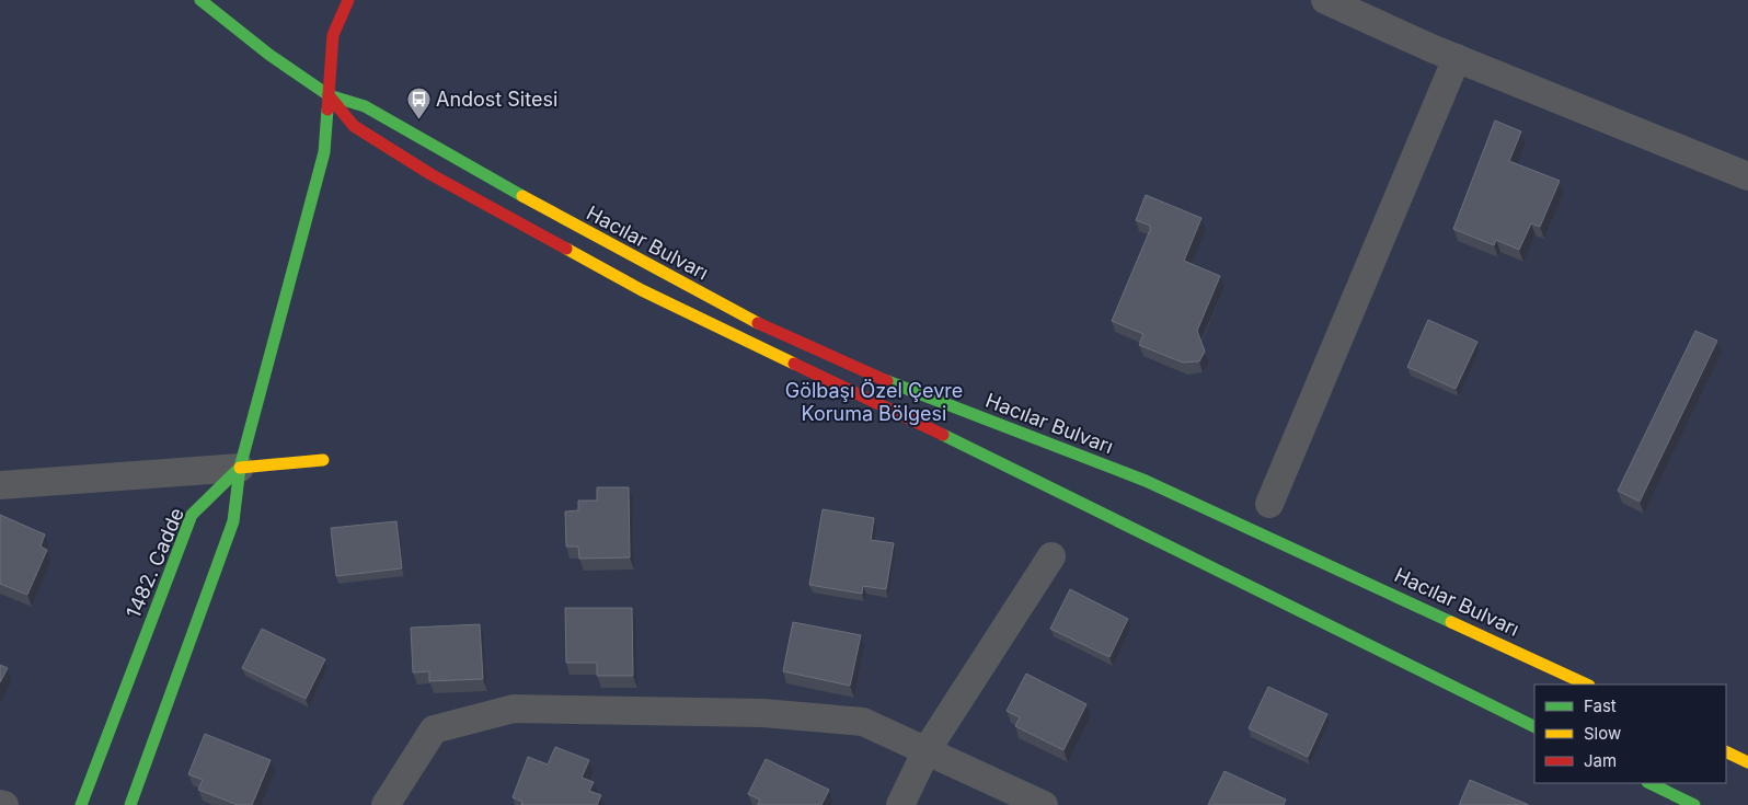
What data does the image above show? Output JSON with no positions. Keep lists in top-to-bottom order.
{
  "streets": {
    "main road": ["Hacılar Bulvarı", "1482. Cadde"]
  },
  "parks": ["Gölbaşı Özel Çevre Koruma Bölgesi"],
  "places": {
    "bus stop": ["Andost Sitesi"]
  },
  "legend": ["Fast", "Slow", "Jam"]
}
